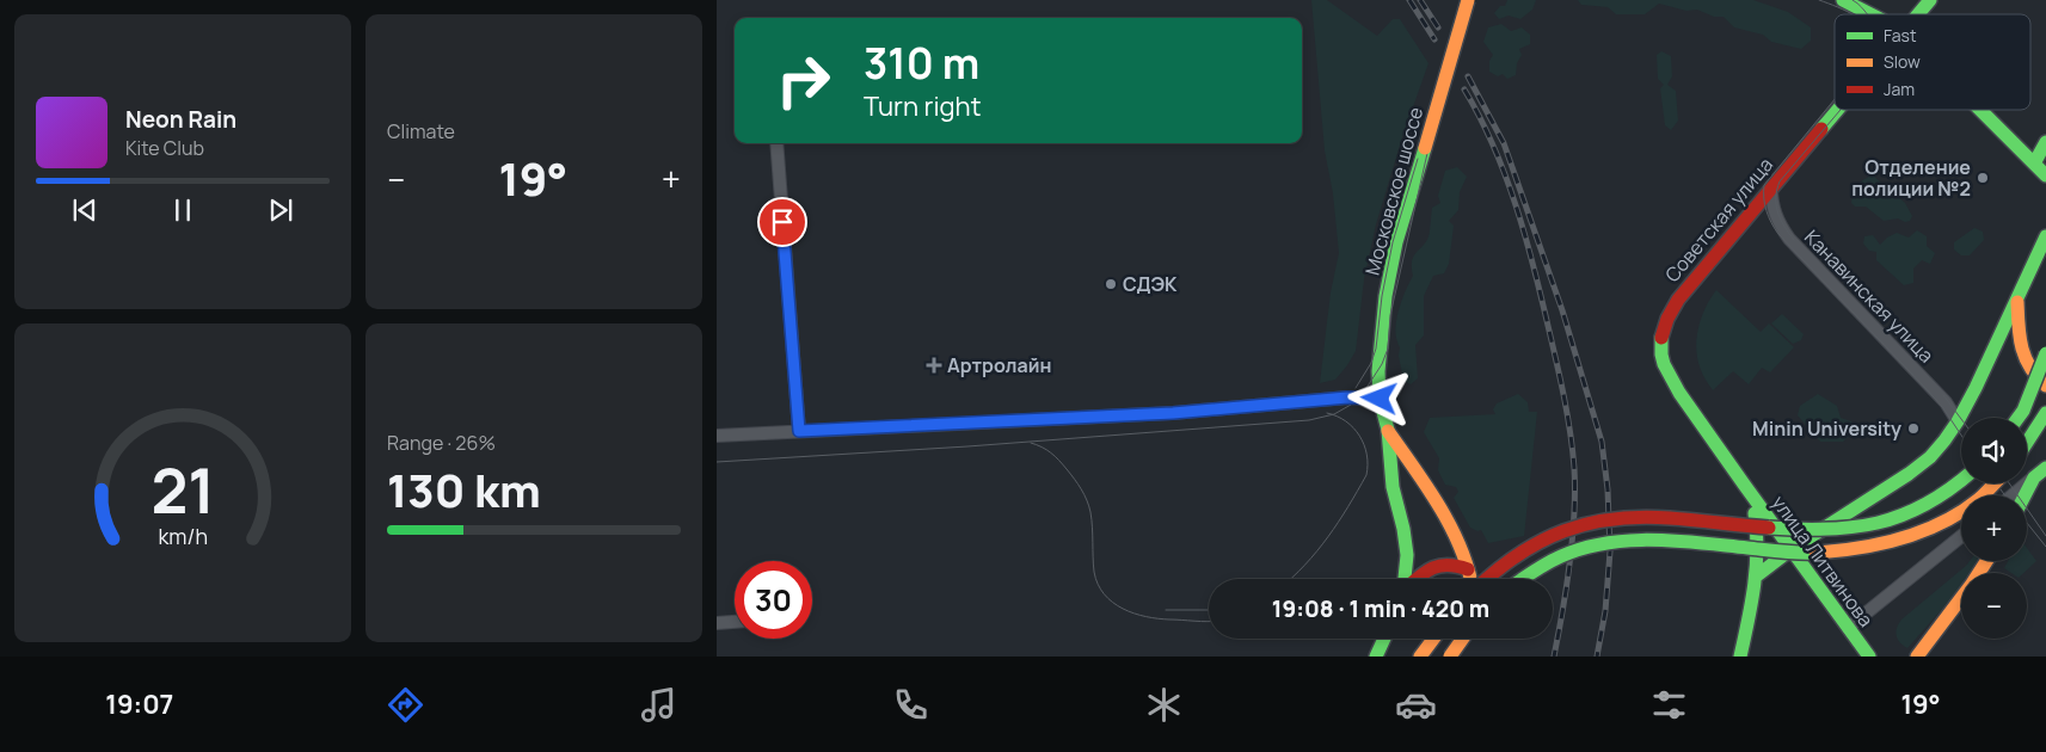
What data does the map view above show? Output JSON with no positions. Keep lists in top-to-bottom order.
{
  "streets": {
    "main road": ["Московское шоссе", "Советская улица", "улица Литвинова"],
    "street": ["Канавинская улица"]
  },
  "crossings": [
    ["Советская улица", "Канавинская улица"],
    ["Советская улица", "улица Литвинова"]
  ],
  "places": {
    "other": ["Отделение полиции №2", "СДЭК", "Minin University"],
    "health": ["Артролайн"]
  },
  "legend": ["Fast", "Slow", "Jam"],
  "page": {
    "tile": [
      "Climate",
      ["Range · 26%", "130 km"]
    ],
    "turn": ["310 m", "Turn right"],
    "song": ["Neon Rain", "Kite Club"],
    "heat": ["−", "19°", "+"],
    "map_buttons": ["+", "−"],
    "limit": "30",
    "trip": "19:08 · 1 min · 420 m",
    "tabs": ["19:07", "19°"],
    "gauge": ["21", "km/h"]
  }
}
